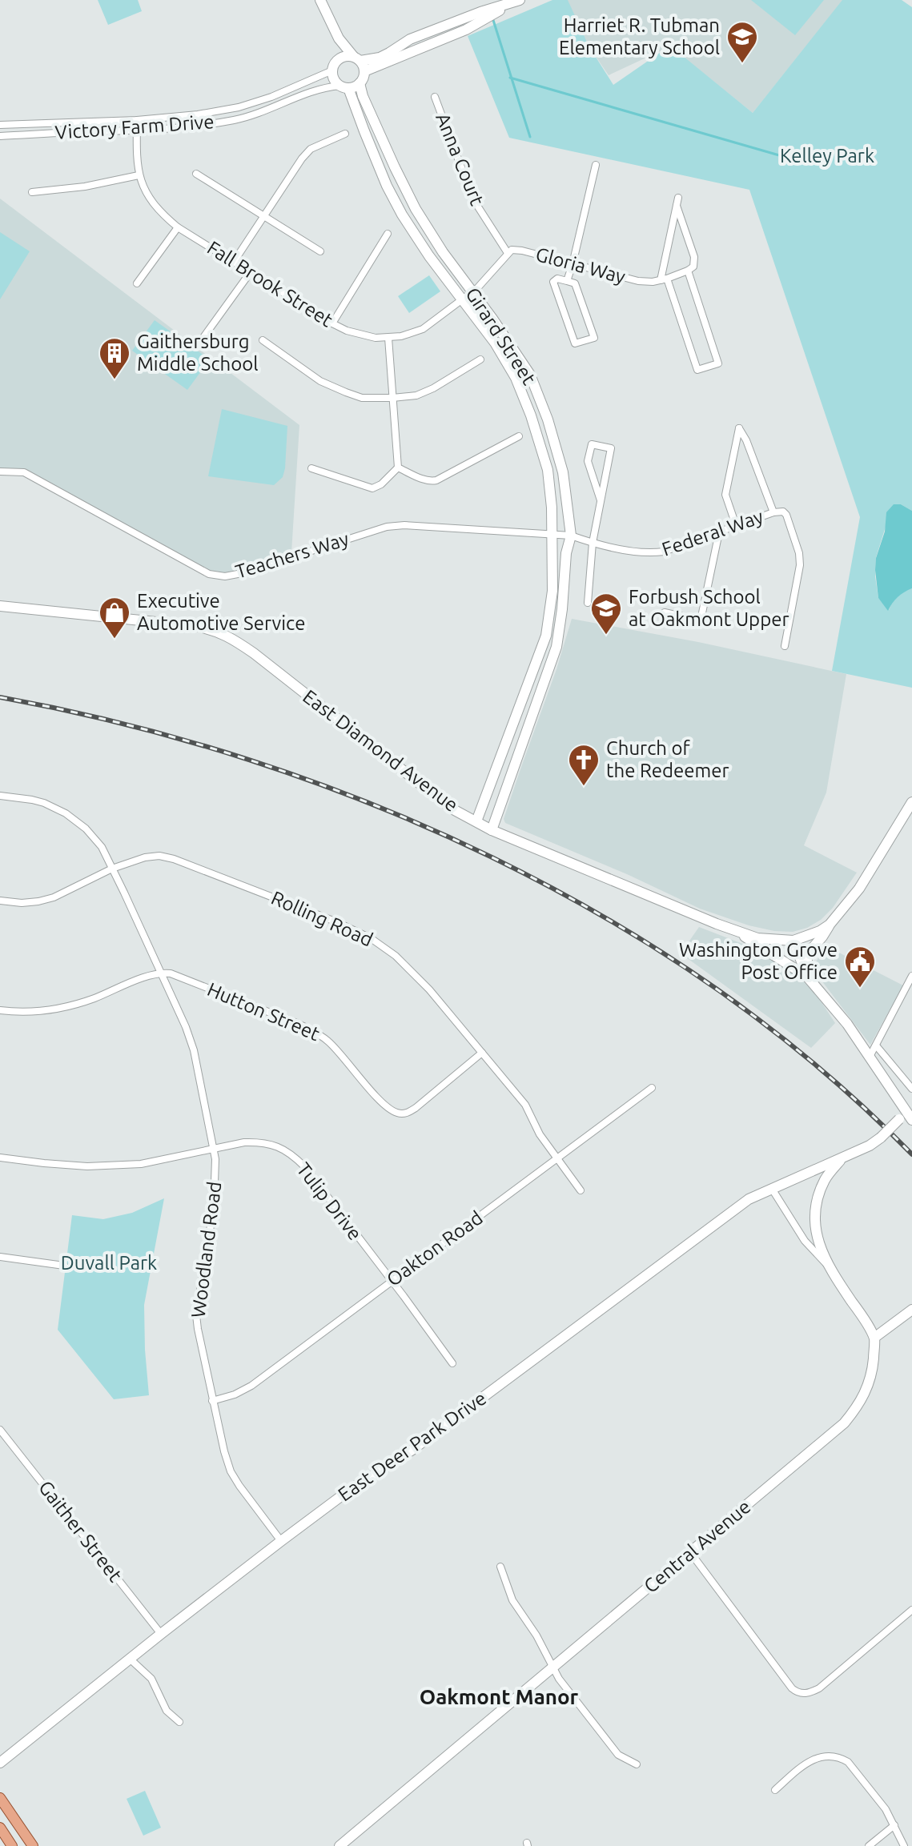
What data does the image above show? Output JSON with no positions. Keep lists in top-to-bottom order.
{
  "streets": {
    "street": [
      "Victory Farm Drive",
      "Anna Court",
      "Gloria Way",
      "Fall Brook Street",
      "Girard Street",
      "Federal Way",
      "Teachers Way",
      "East Diamond Avenue",
      "Rolling Road",
      "Hutton Street",
      "Tulip Drive",
      "Oakton Road",
      "Woodland Road",
      "East Deer Park Drive",
      "Gaither Street",
      "Central Avenue"
    ]
  },
  "crossings": [
    ["Victory Farm Drive", "Fall Brook Street"],
    ["Victory Farm Drive", "Girard Street"],
    ["Anna Court", "Gloria Way"],
    ["Gloria Way", "Fall Brook Street"],
    ["Gloria Way", "Girard Street"],
    ["Fall Brook Street", "Girard Street"],
    ["Girard Street", "Federal Way"],
    ["Girard Street", "Teachers Way"],
    ["Girard Street", "East Diamond Avenue"],
    ["Federal Way", "Teachers Way"],
    ["Rolling Road", "Hutton Street"],
    ["Rolling Road", "Oakton Road"],
    ["Rolling Road", "Woodland Road"],
    ["Hutton Street", "Woodland Road"],
    ["Tulip Drive", "Oakton Road"],
    ["Tulip Drive", "Woodland Road"],
    ["Oakton Road", "Woodland Road"],
    ["Woodland Road", "East Deer Park Drive"],
    ["East Deer Park Drive", "Gaither Street"]
  ],
  "districts": ["Oakmont Manor"],
  "parks": ["Kelley Park", "Duvall Park"],
  "places": {
    "school or university": ["Harriet R. Tubman Elementary School", "Forbush School at Oakmont Upper"],
    "building": ["Gaithersburg Middle School"],
    "shop": ["Executive Automotive Service"],
    "church": ["Church of the Redeemer"],
    "public building": ["Washington Grove Post Office"]
  }
}
